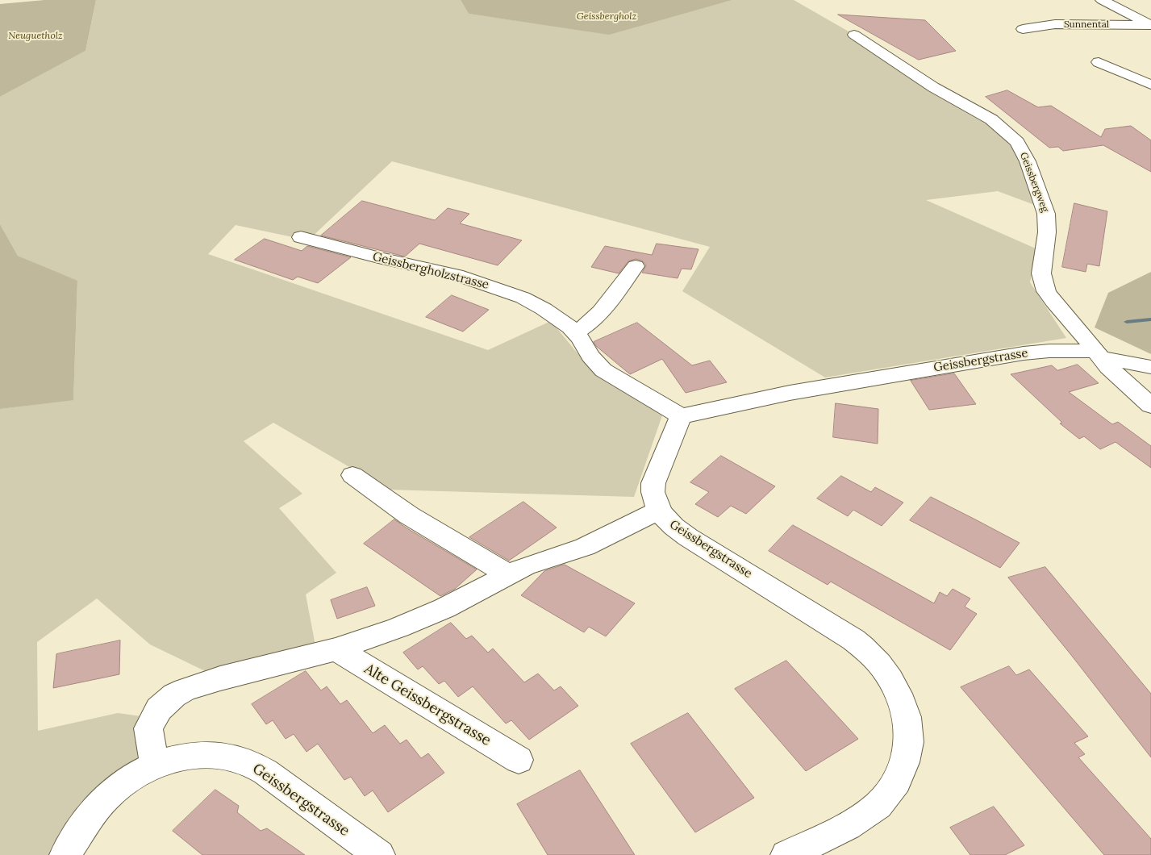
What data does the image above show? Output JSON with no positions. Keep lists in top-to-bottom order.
{
  "streets": {
    "street": [
      "Sunnental",
      "Geissbergweg",
      "Geissbergholzstrasse",
      "Geissbergstrasse",
      "Alte Geissbergstrasse"
    ]
  },
  "crossings": [
    ["Geissbergweg", "Geissbergstrasse"],
    ["Geissbergholzstrasse", "Geissbergstrasse"]
  ],
  "parks": ["Geissbergholz", "Neuguetholz"]
}
